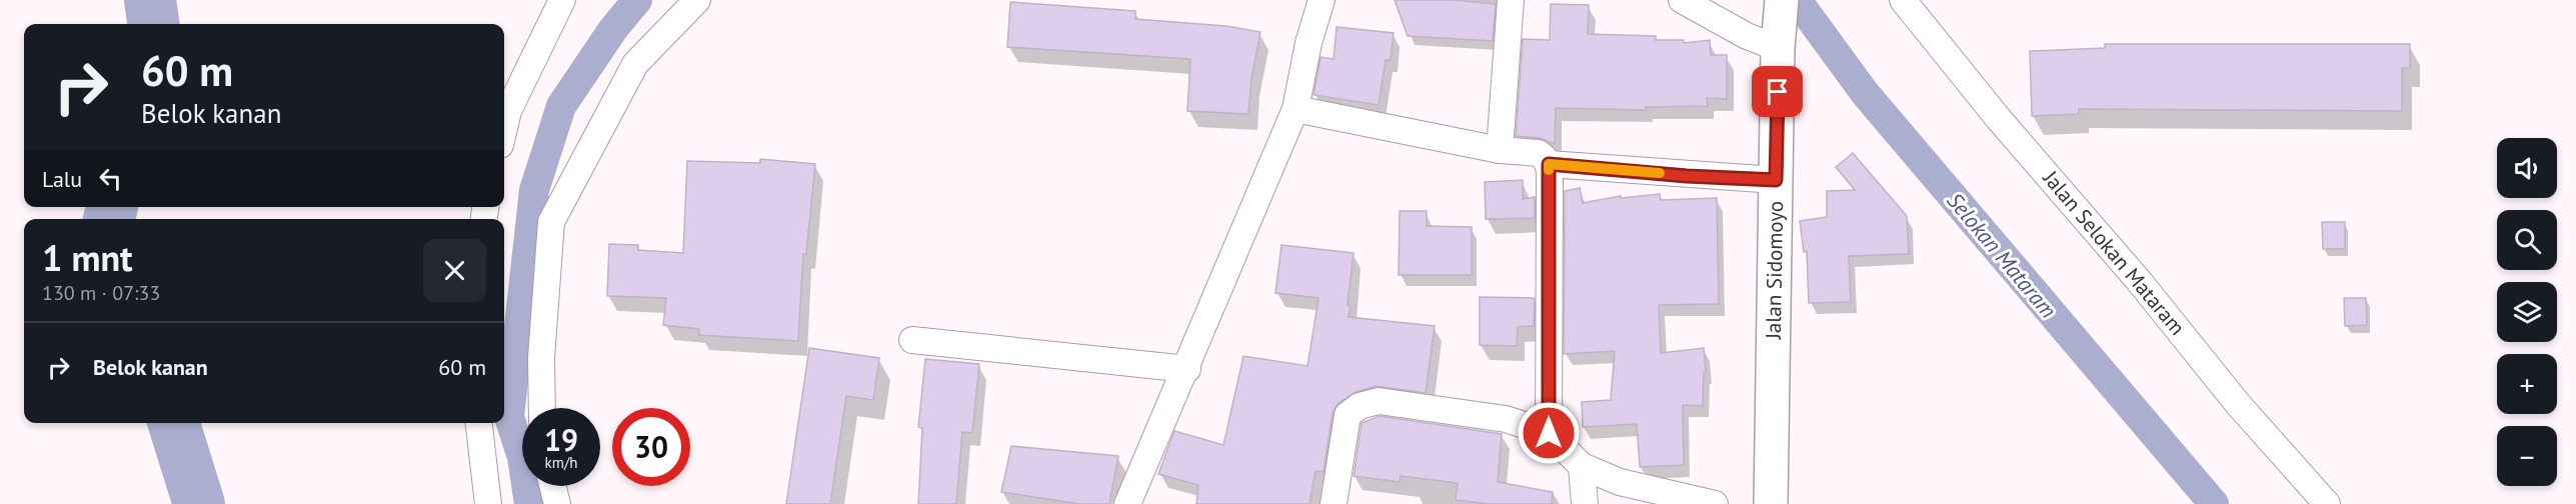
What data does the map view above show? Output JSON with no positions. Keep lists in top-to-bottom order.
{
  "streets": {
    "main road": ["Jalan Sidomoyo"],
    "street": ["Jalan Selokan Mataram"]
  },
  "water": ["Selokan Mataram"],
  "page": {
    "turn": ["60 m", "Belok kanan"],
    "map_buttons": ["+", "−"],
    "then": "Lalu",
    "heading": ["1 mnt", "130 m · 07:33"],
    "list": [
      {
        "name": "Belok kanan",
        "value": "60 m"
      }
    ],
    "speed": "19 km/h",
    "limit": "30"
  }
}
